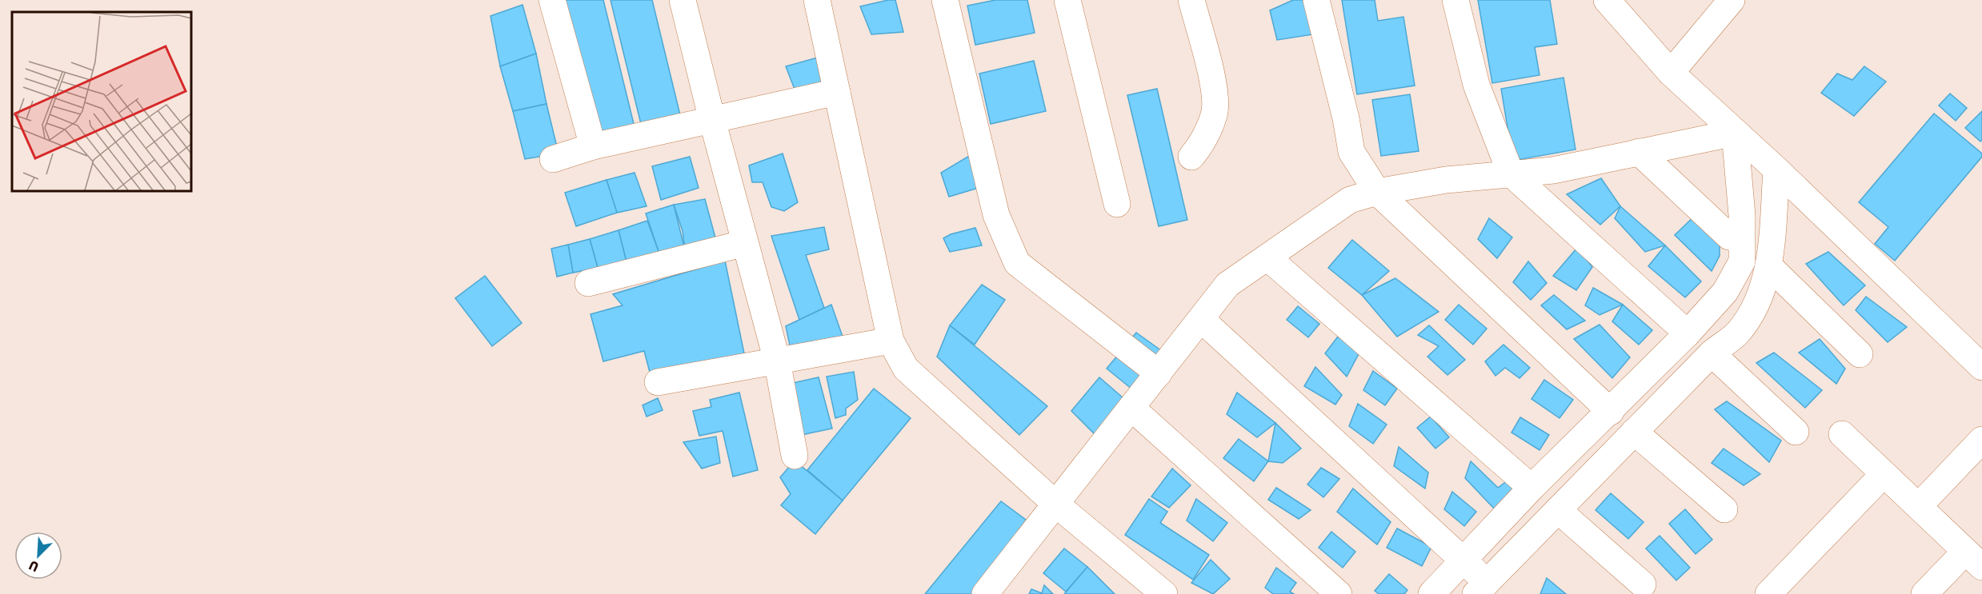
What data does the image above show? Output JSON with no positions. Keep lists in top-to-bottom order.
{
  "north": "bottom left"
}
